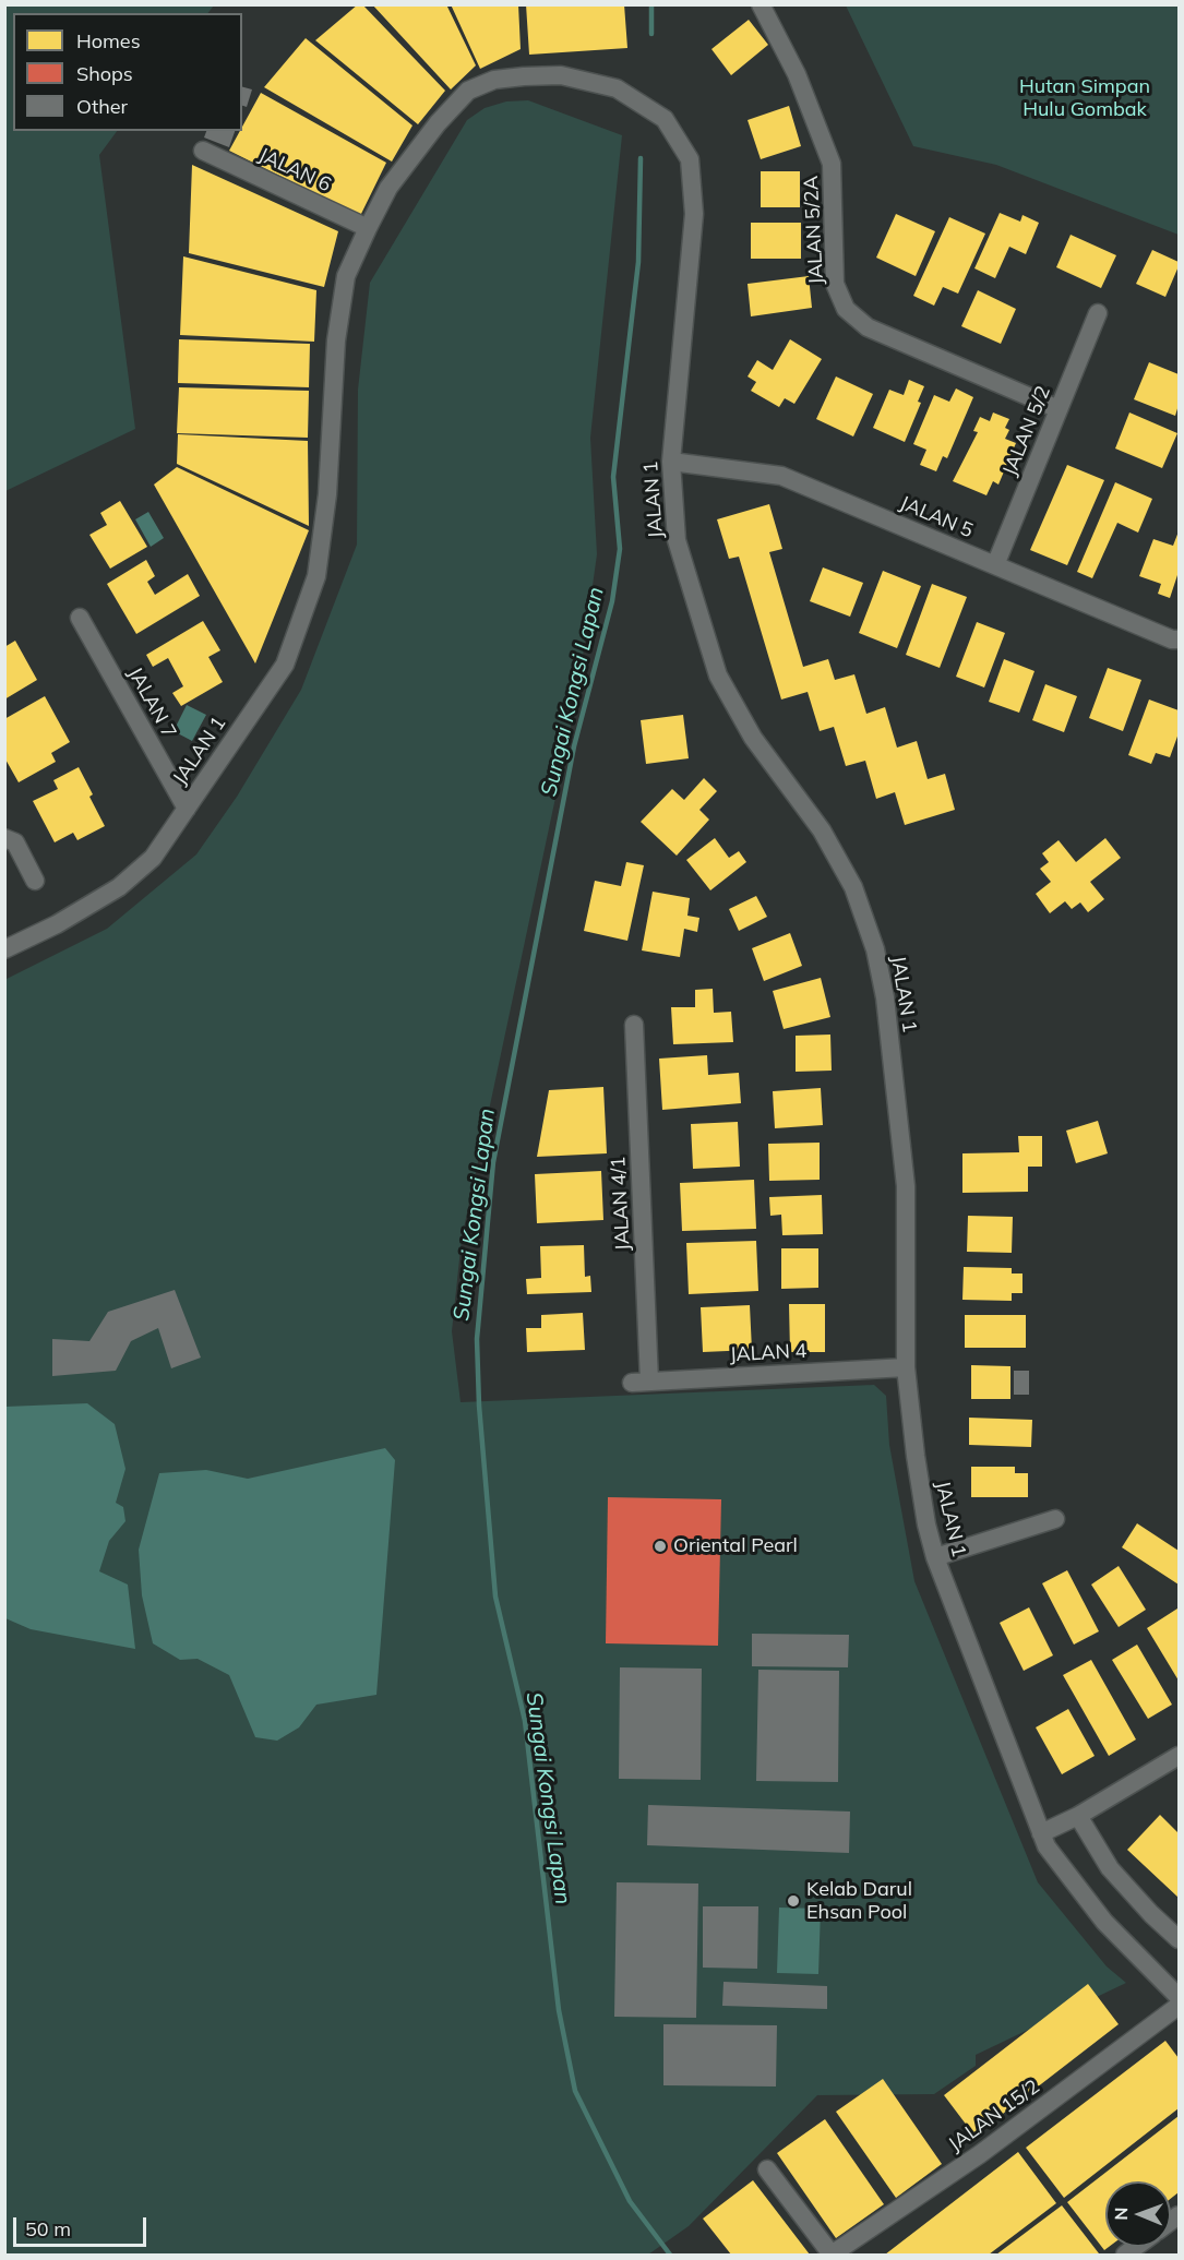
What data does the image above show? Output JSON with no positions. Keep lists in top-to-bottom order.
{
  "streets": {
    "street": [
      "JALAN 6",
      "JALAN 5/2A",
      "JALAN 5/2",
      "JALAN 1",
      "JALAN 5",
      "JALAN 7",
      "JALAN 4/1",
      "JALAN 4",
      "JALAN 15/2"
    ]
  },
  "crossings": [
    ["JALAN 6", "JALAN 1"],
    ["JALAN 5/2A", "JALAN 5/2"],
    ["JALAN 5/2", "JALAN 5"],
    ["JALAN 1", "JALAN 5"],
    ["JALAN 1", "JALAN 7"],
    ["JALAN 1", "JALAN 4"],
    ["JALAN 4/1", "JALAN 4"]
  ],
  "water": ["Sungai Kongsi Lapan"],
  "parks": ["Hutan Simpan Hulu Gombak"],
  "places": ["Oriental Pearl", "Kelab Darul Ehsan Pool"],
  "legend": ["Homes", "Shops", "Other"],
  "scale_bar": "50 m",
  "north": "left"
}
